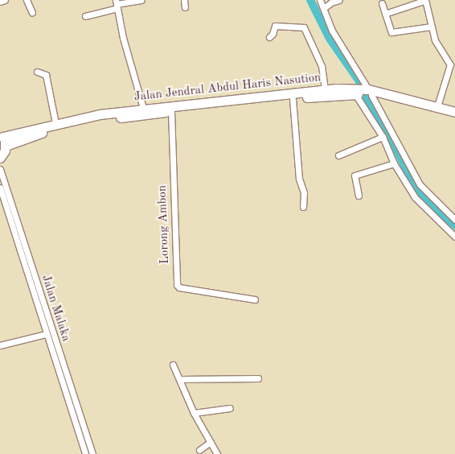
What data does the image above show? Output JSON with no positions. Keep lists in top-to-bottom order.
{
  "streets": {
    "highway": ["Jalan Jendral Abdul Haris Nasution"],
    "street": ["Lorong Ambon", "Jalan Malaka"]
  },
  "crossings": [
    ["Jalan Jendral Abdul Haris Nasution", "Lorong Ambon"]
  ]
}
